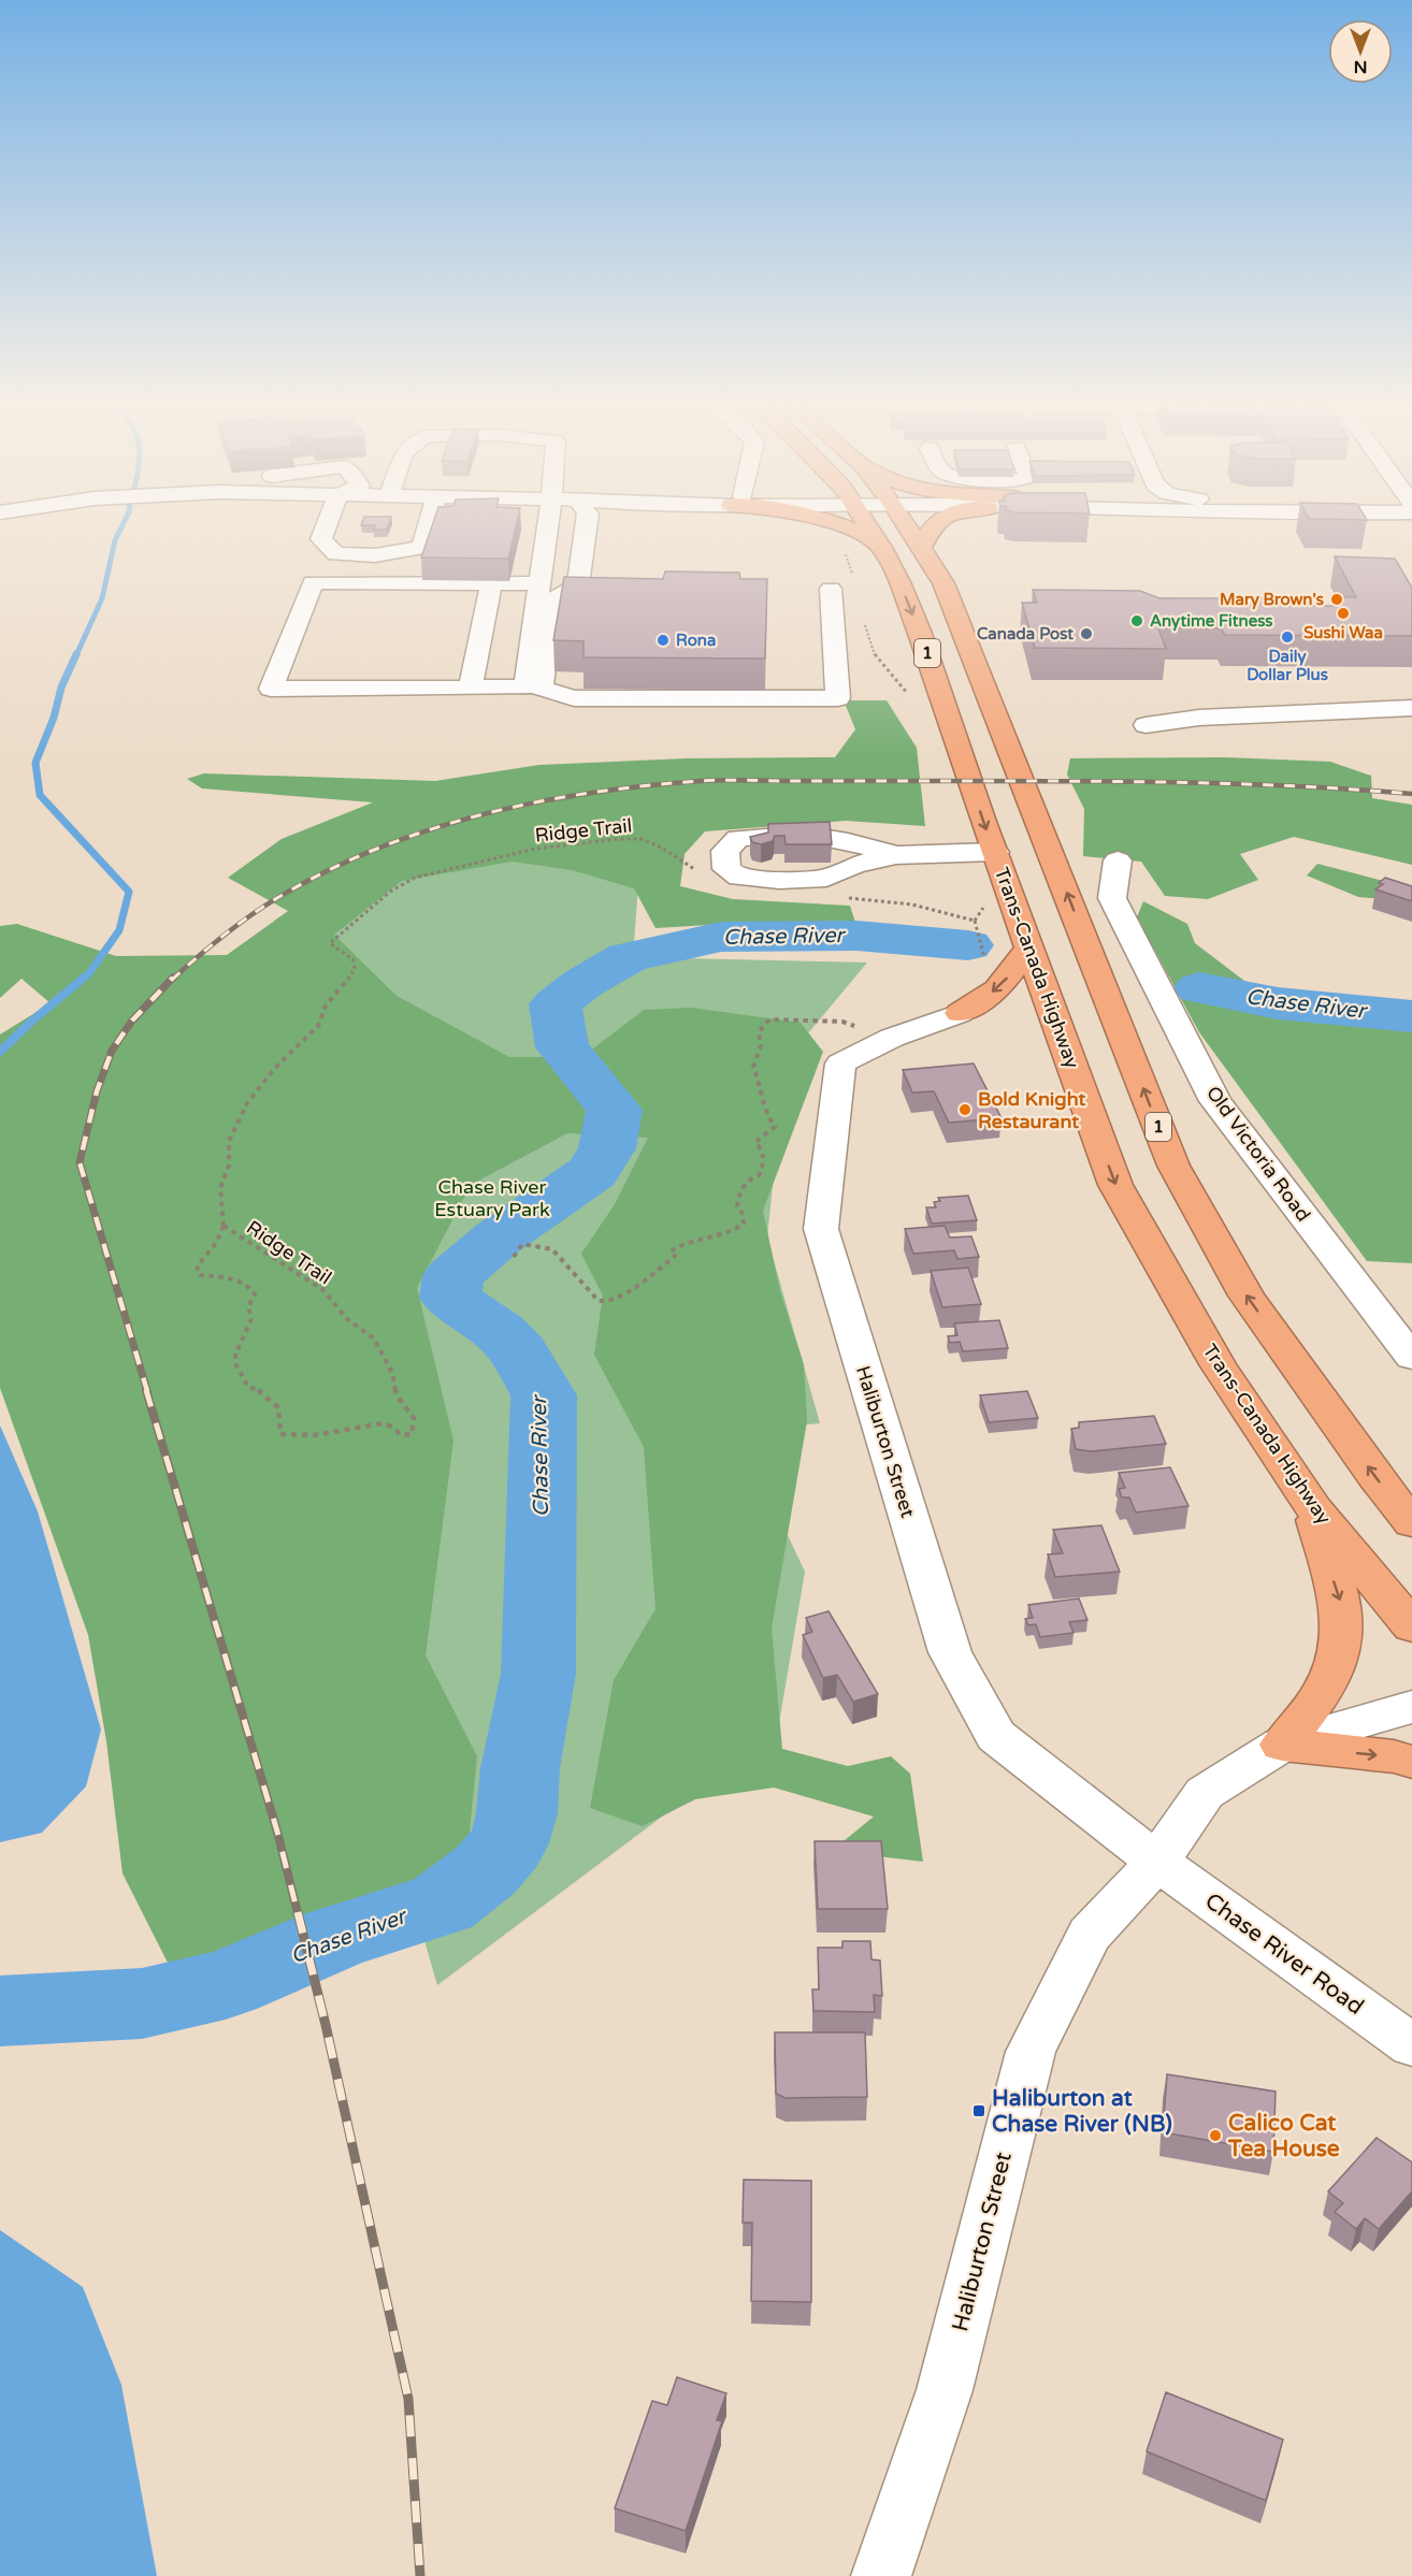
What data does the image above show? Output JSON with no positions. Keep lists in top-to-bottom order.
{
  "streets": {
    "highway": ["1", "Trans-Canada Highway"],
    "street": ["Old Victoria Road", "Haliburton Street", "Chase River Road"],
    "path": ["Ridge Trail"]
  },
  "crossings": [
    ["Haliburton Street", "Chase River Road"]
  ],
  "water": ["Chase River"],
  "parks": ["Chase River Estuary Park"],
  "places": {
    "other": [
      "Mary Brown's",
      "Sushi Waa",
      "Anytime Fitness",
      "Canada Post",
      "Daily Dollar Plus",
      "Rona",
      "Bold Knight Restaurant",
      "Calico Cat Tea House"
    ],
    "transit": ["Haliburton at Chase River (NB)"]
  },
  "north": "bottom"
}
